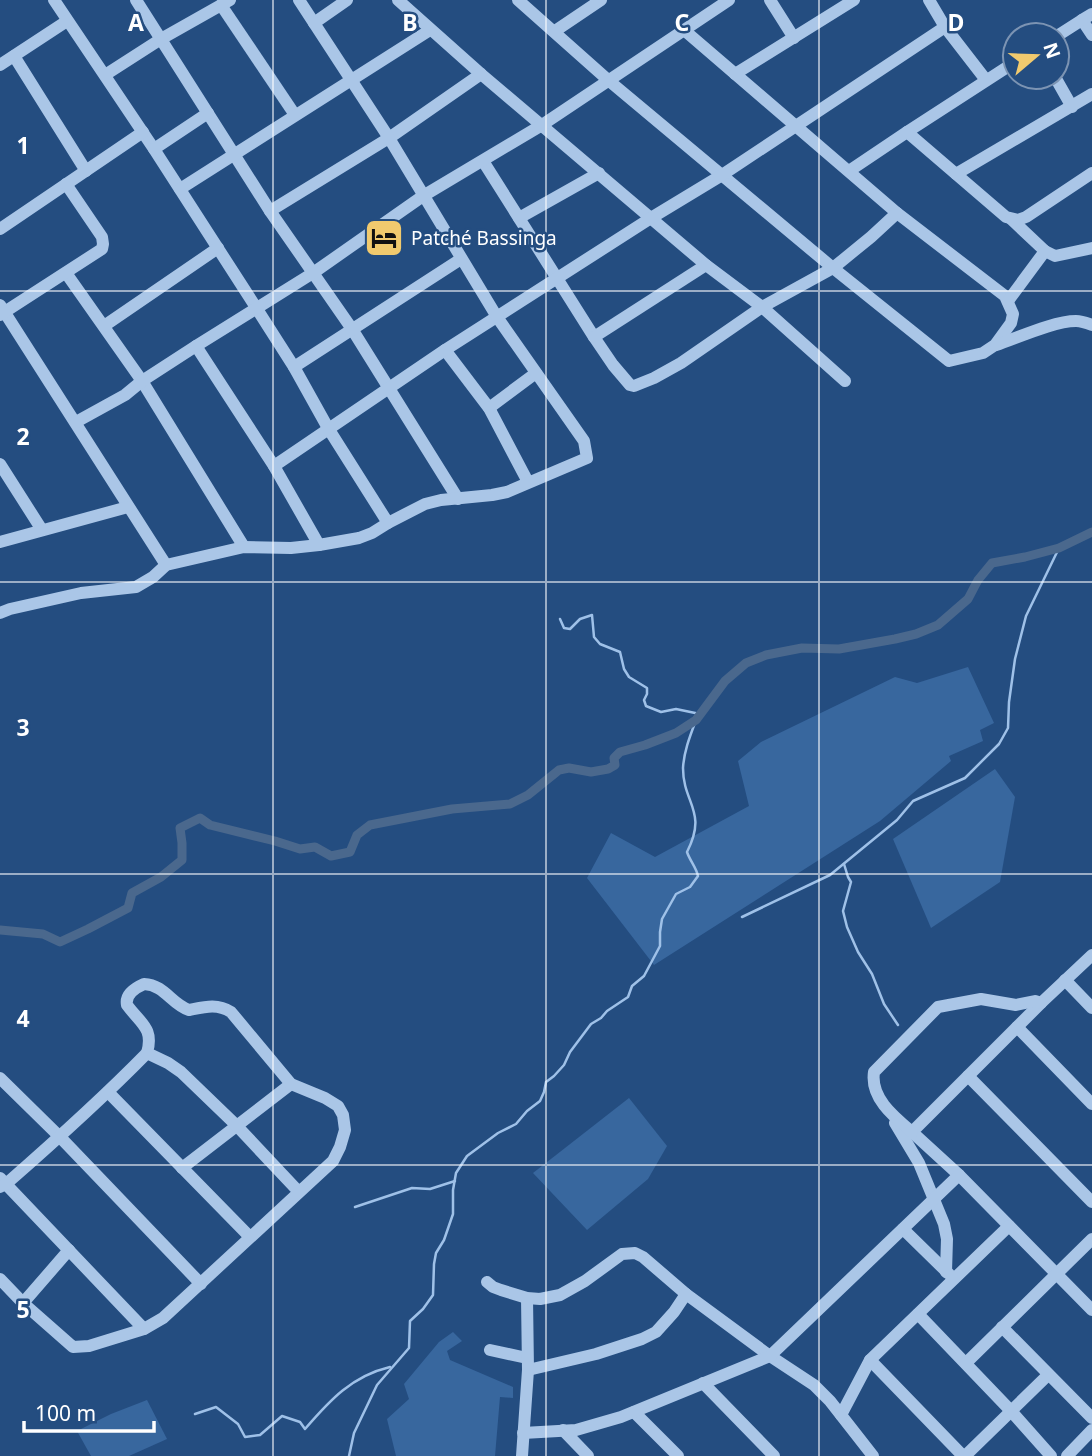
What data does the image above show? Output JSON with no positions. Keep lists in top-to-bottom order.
{
  "places": {
    "hotel": ["Patché Bassinga"]
  },
  "scale_bar": "100 m",
  "north": "right",
  "grid": {
    "columns": [
      "A",
      "B",
      "C",
      "D"
    ],
    "rows": [
      "1",
      "2",
      "3",
      "4",
      "5"
    ]
  }
}
